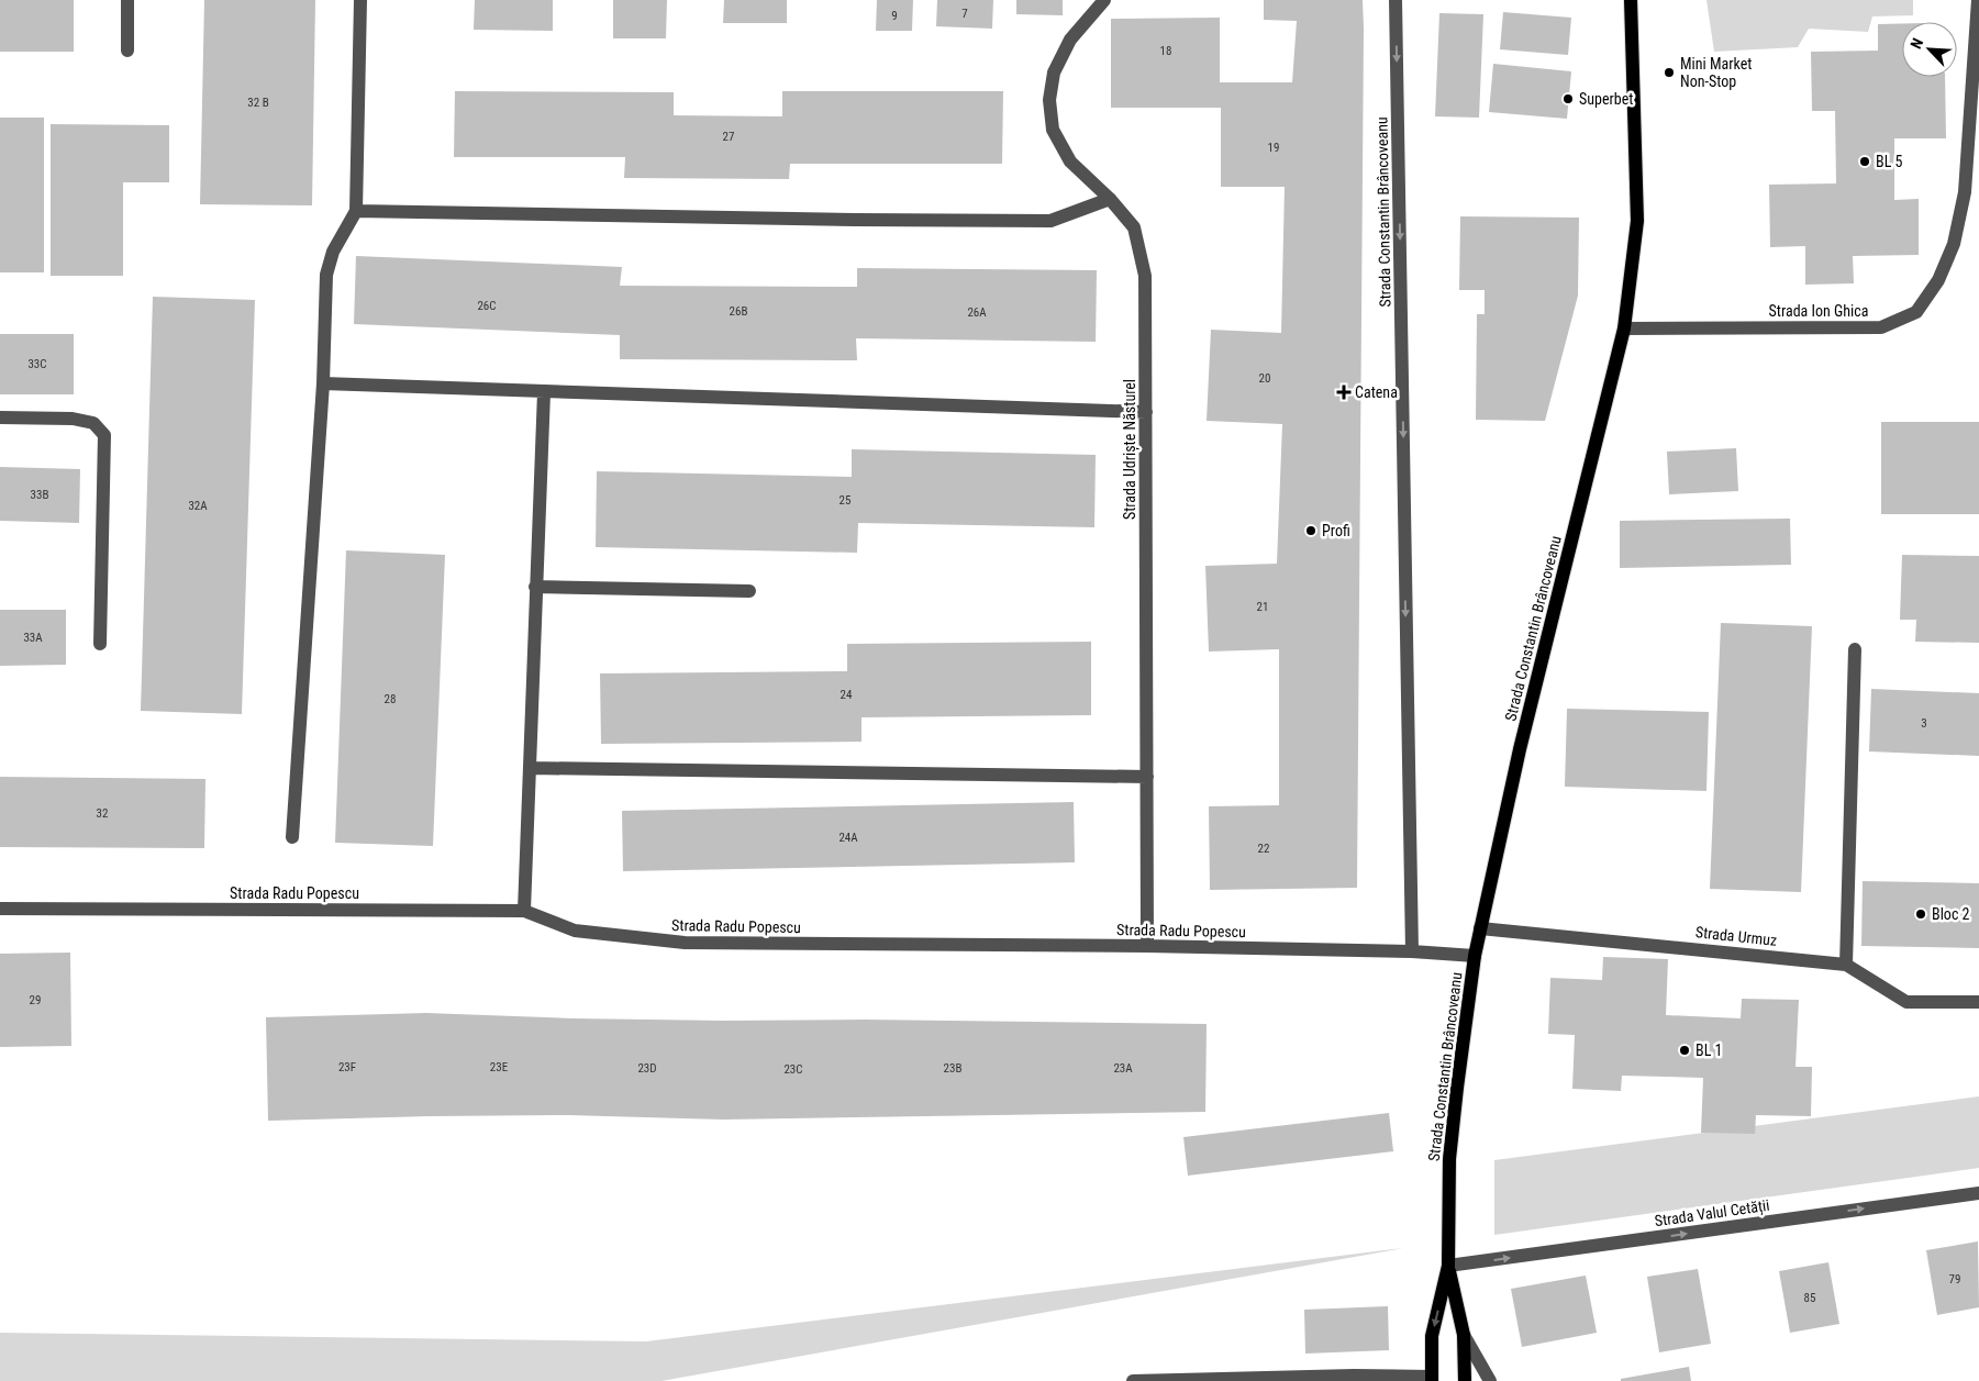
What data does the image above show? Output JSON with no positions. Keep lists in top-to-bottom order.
{
  "streets": {
    "main road": ["Strada Constantin Brâncoveanu"],
    "street": [
      "Strada Ion Ghica",
      "Strada Udriște Năsturel",
      "Strada Radu Popescu",
      "Strada Urmuz",
      "Strada Valul Cetății"
    ]
  },
  "crossings": [
    ["Strada Constantin Brâncoveanu", "Strada Ion Ghica"],
    ["Strada Constantin Brâncoveanu", "Strada Radu Popescu"],
    ["Strada Constantin Brâncoveanu", "Strada Urmuz"],
    ["Strada Constantin Brâncoveanu", "Strada Valul Cetății"],
    ["Strada Udriște Năsturel", "Strada Radu Popescu"]
  ],
  "one_way": ["Strada Constantin Brâncoveanu", "Strada Valul Cetății"],
  "places": {
    "other": [
      "Mini Market Non-Stop",
      "Superbet",
      "BL 5",
      "Profi",
      "Bloc 2",
      "BL 1"
    ],
    "health": ["Catena"]
  },
  "house_numbers": [
    "7",
    "9",
    "18",
    "32 B",
    "27",
    "19",
    "26C",
    "26B",
    "26A",
    "33C",
    "20",
    "33B",
    "25",
    "32A",
    "21",
    "33A",
    "24",
    "28",
    "3",
    "32",
    "24A",
    "22",
    "29",
    "23F",
    "23E",
    "23D",
    "23B",
    "23A",
    "23C",
    "79",
    "85"
  ],
  "north": "top left"
}
